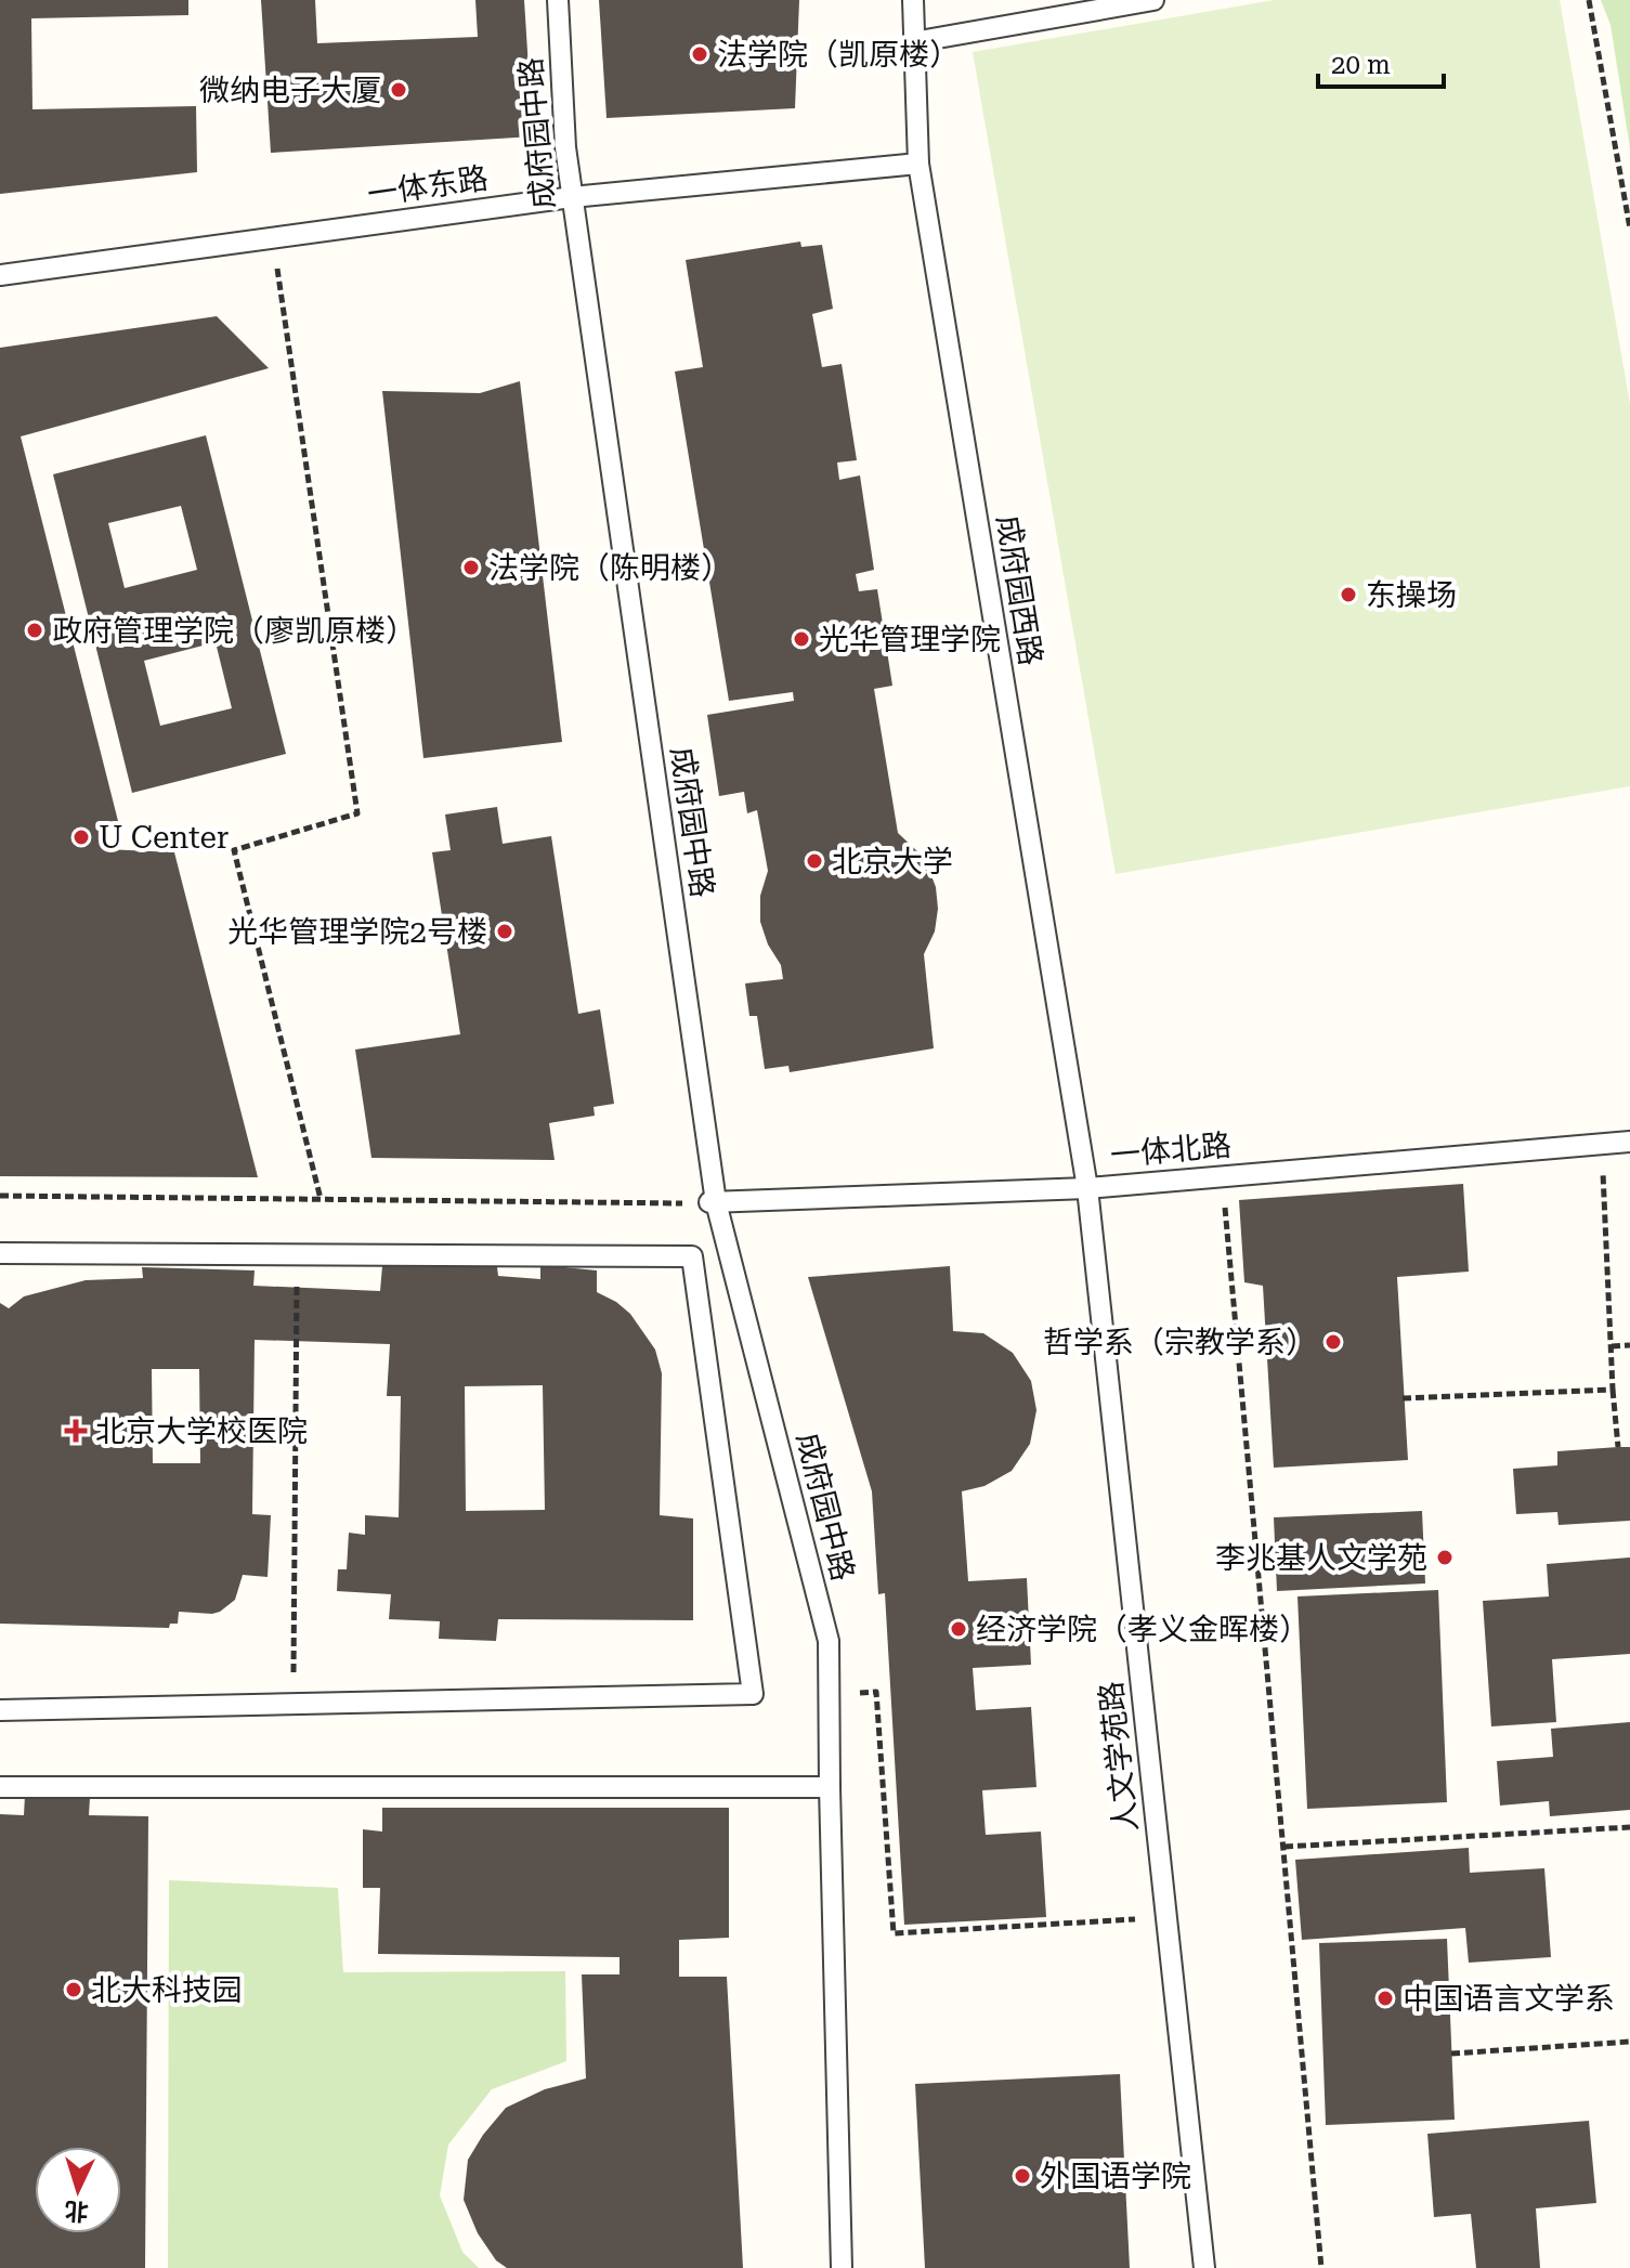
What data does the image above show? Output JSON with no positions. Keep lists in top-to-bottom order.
{
  "streets": {
    "lane": [
      "成府园中路",
      "一体东路",
      "成府园西路",
      "一体北路",
      "人文学苑路"
    ]
  },
  "crossings": [
    ["成府园中路", "一体东路"],
    ["成府园中路", "一体北路"],
    ["一体东路", "成府园西路"],
    ["成府园西路", "一体北路"],
    ["成府园西路", "人文学苑路"],
    ["一体北路", "人文学苑路"]
  ],
  "places": {
    "other": [
      "法学院（凯原楼）",
      "微纳电子大厦",
      "法学院（陈明楼）",
      "东操场",
      "政府管理学院（廖凯原楼）",
      "光华管理学院",
      "U Center",
      "北京大学",
      "光华管理学院2号楼",
      "哲学系（宗教学系）",
      "李兆基人文学苑",
      "经济学院（孝义金晖楼）",
      "北大科技园",
      "中国语言文学系",
      "外国语学院"
    ],
    "health": ["北京大学校医院"]
  },
  "scale_bar": "20 m",
  "north": "bottom"
}
